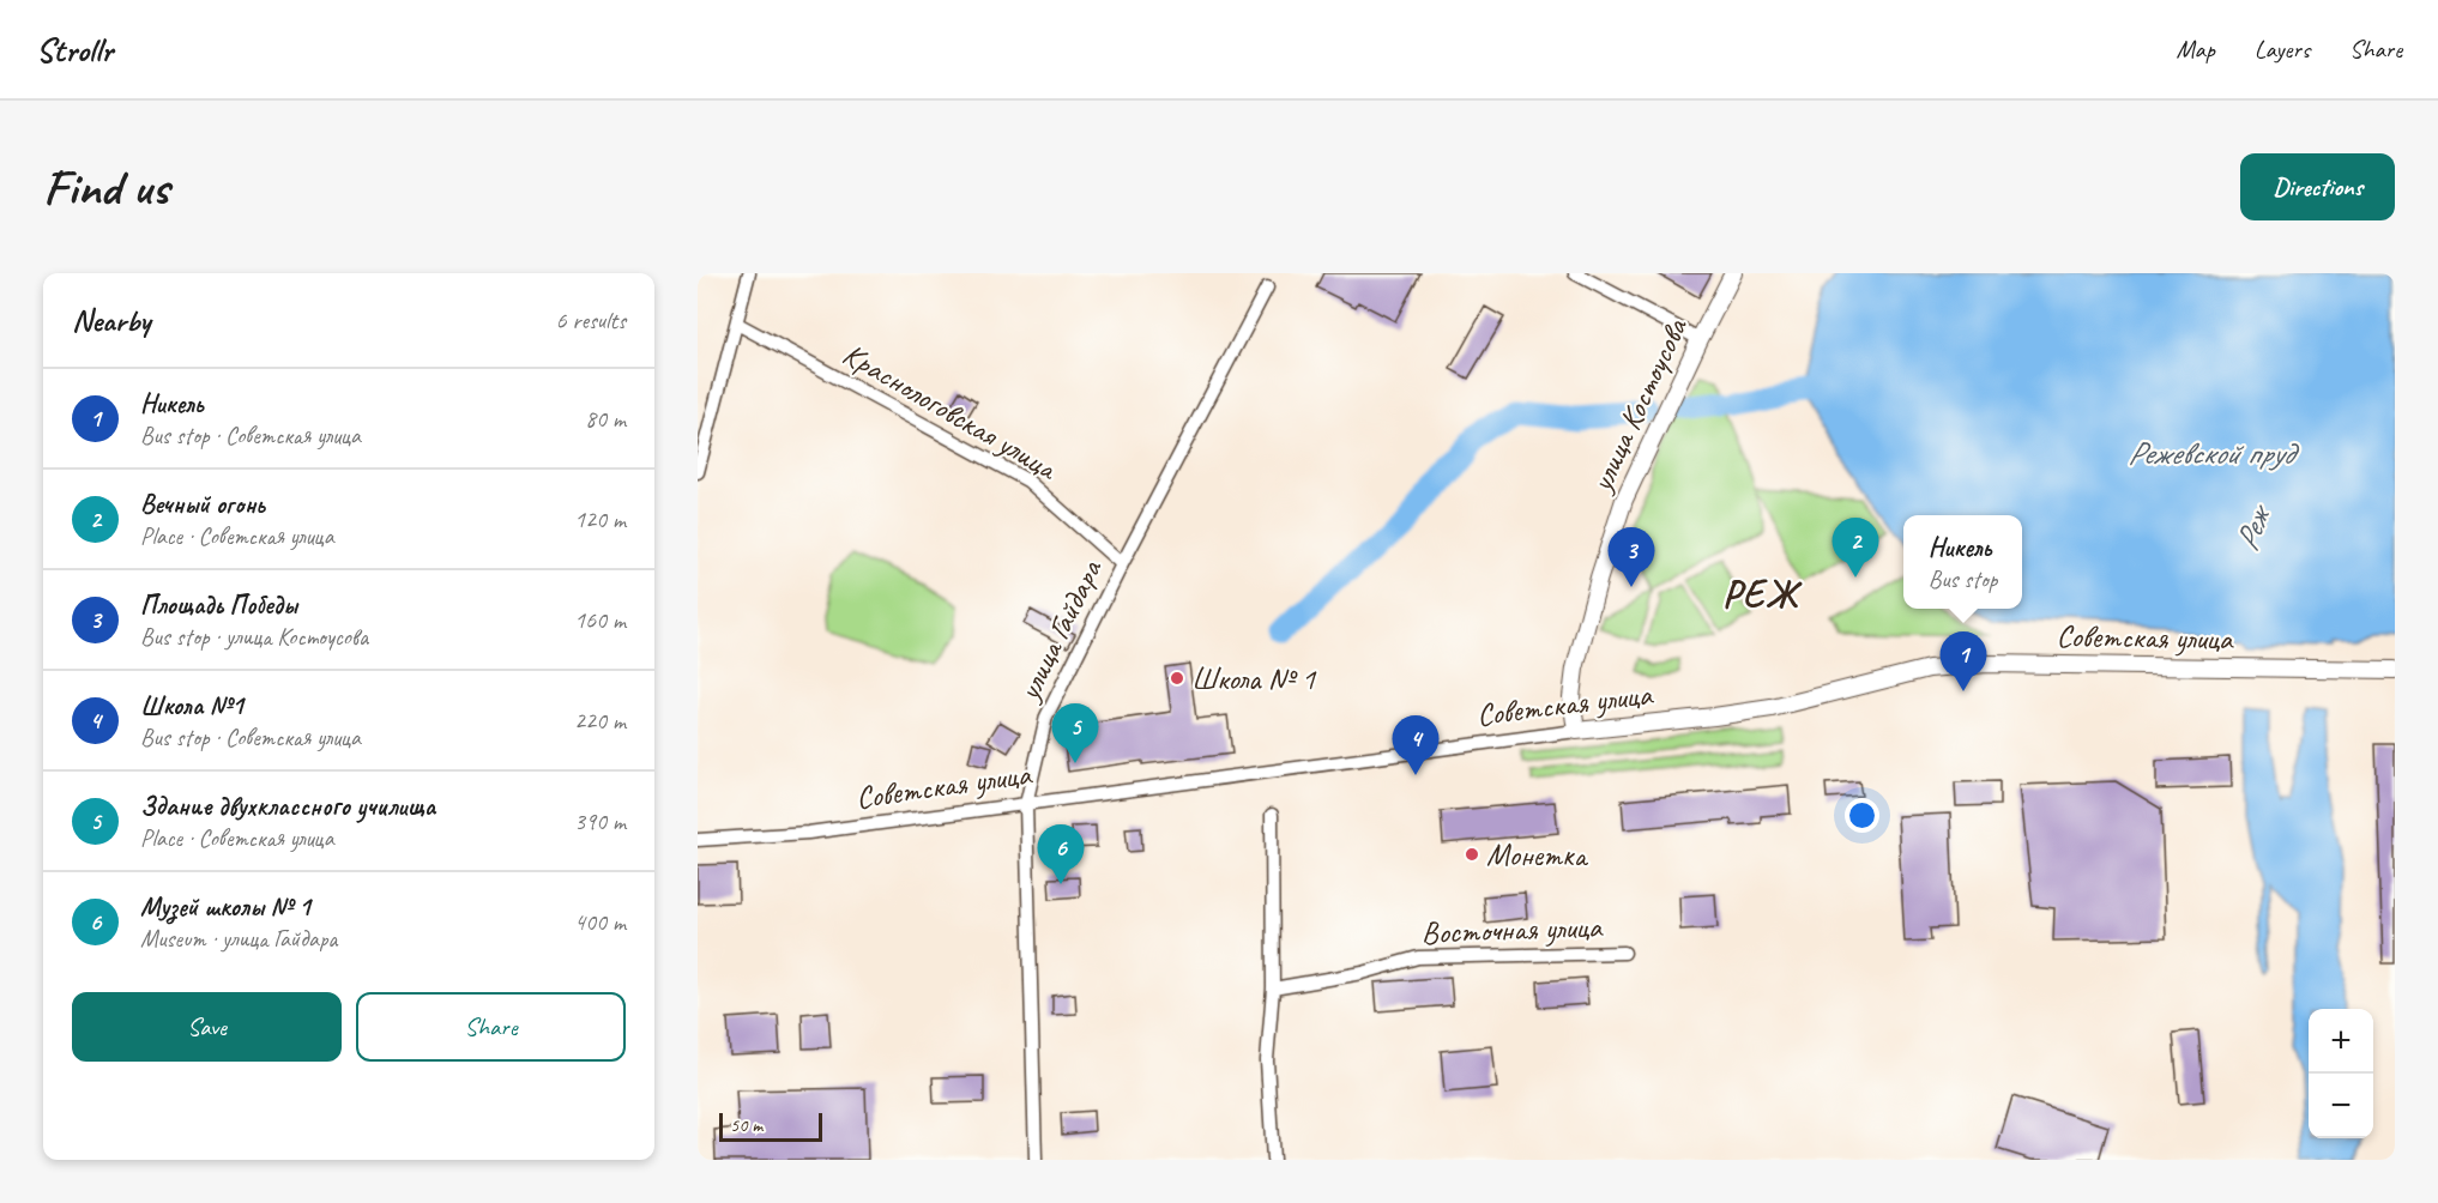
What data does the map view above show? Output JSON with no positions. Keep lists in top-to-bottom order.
{
  "streets": {
    "main road": ["улица Костоусова", "Советская улица"],
    "street": ["Краснологовская улица", "улица Гайдара", "Восточная улица"]
  },
  "crossings": [
    ["улица Костоусова", "Советская улица"],
    ["Краснологовская улица", "улица Гайдара"],
    ["улица Гайдара", "Советская улица"]
  ],
  "districts": ["РЕЖ"],
  "water": ["Режевской пруд", "Реж"],
  "places": ["Школа № 1", "Монетка"],
  "scale_bar": "50 m",
  "page": {
    "header": "Strollr",
    "nav": ["Map", "Layers", "Share"],
    "buttons": [
      "Directions",
      ["Save", "Share"]
    ],
    "title": "Find us",
    "heading": ["Nearby", "6 results"],
    "list": [
      {
        "mark": "1",
        "name": "Никель",
        "note": "Bus stop · Советская улица",
        "value": "80 m"
      },
      {
        "mark": "2",
        "name": "Вечный огонь",
        "note": "Place · Советская улица",
        "value": "120 m"
      },
      {
        "mark": "3",
        "name": "Площадь Победы",
        "note": "Bus stop · улица Костоусова",
        "value": "160 m"
      },
      {
        "mark": "4",
        "name": "Школа №1",
        "note": "Bus stop · Советская улица",
        "value": "220 m"
      },
      {
        "mark": "5",
        "name": "Здание двухклассного училища",
        "note": "Place · Советская улица",
        "value": "390 m"
      },
      {
        "mark": "6",
        "name": "Музей школы № 1",
        "note": "Museum · улица Гайдара",
        "value": "400 m"
      }
    ],
    "popup": ["Никель", "Bus stop"],
    "pins": [
      "2",
      "3",
      "1",
      "5",
      "4",
      "6"
    ],
    "map_buttons": ["+", "−"],
    "scale": "50 m"
  }
}
